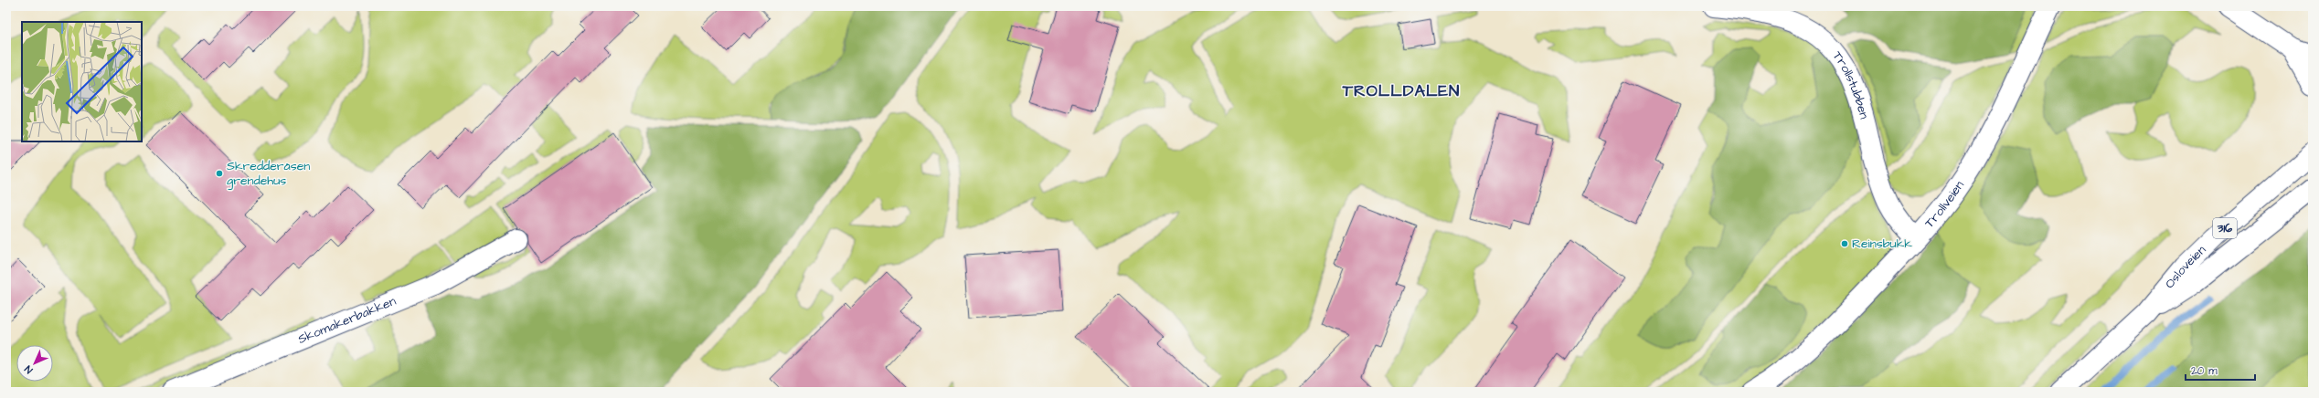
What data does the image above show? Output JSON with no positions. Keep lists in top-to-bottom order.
{
  "streets": {
    "street": [
      "Trollstubben",
      "Trollveien",
      "316",
      "Osloveien",
      "Skomakerbakken"
    ]
  },
  "crossings": [
    ["Trollstubben", "Trollveien"]
  ],
  "districts": ["TROLLDALEN"],
  "places": ["Skredderåsen grendehus", "Reinsbukk"],
  "scale_bar": "20 m",
  "north": "bottom left"
}
